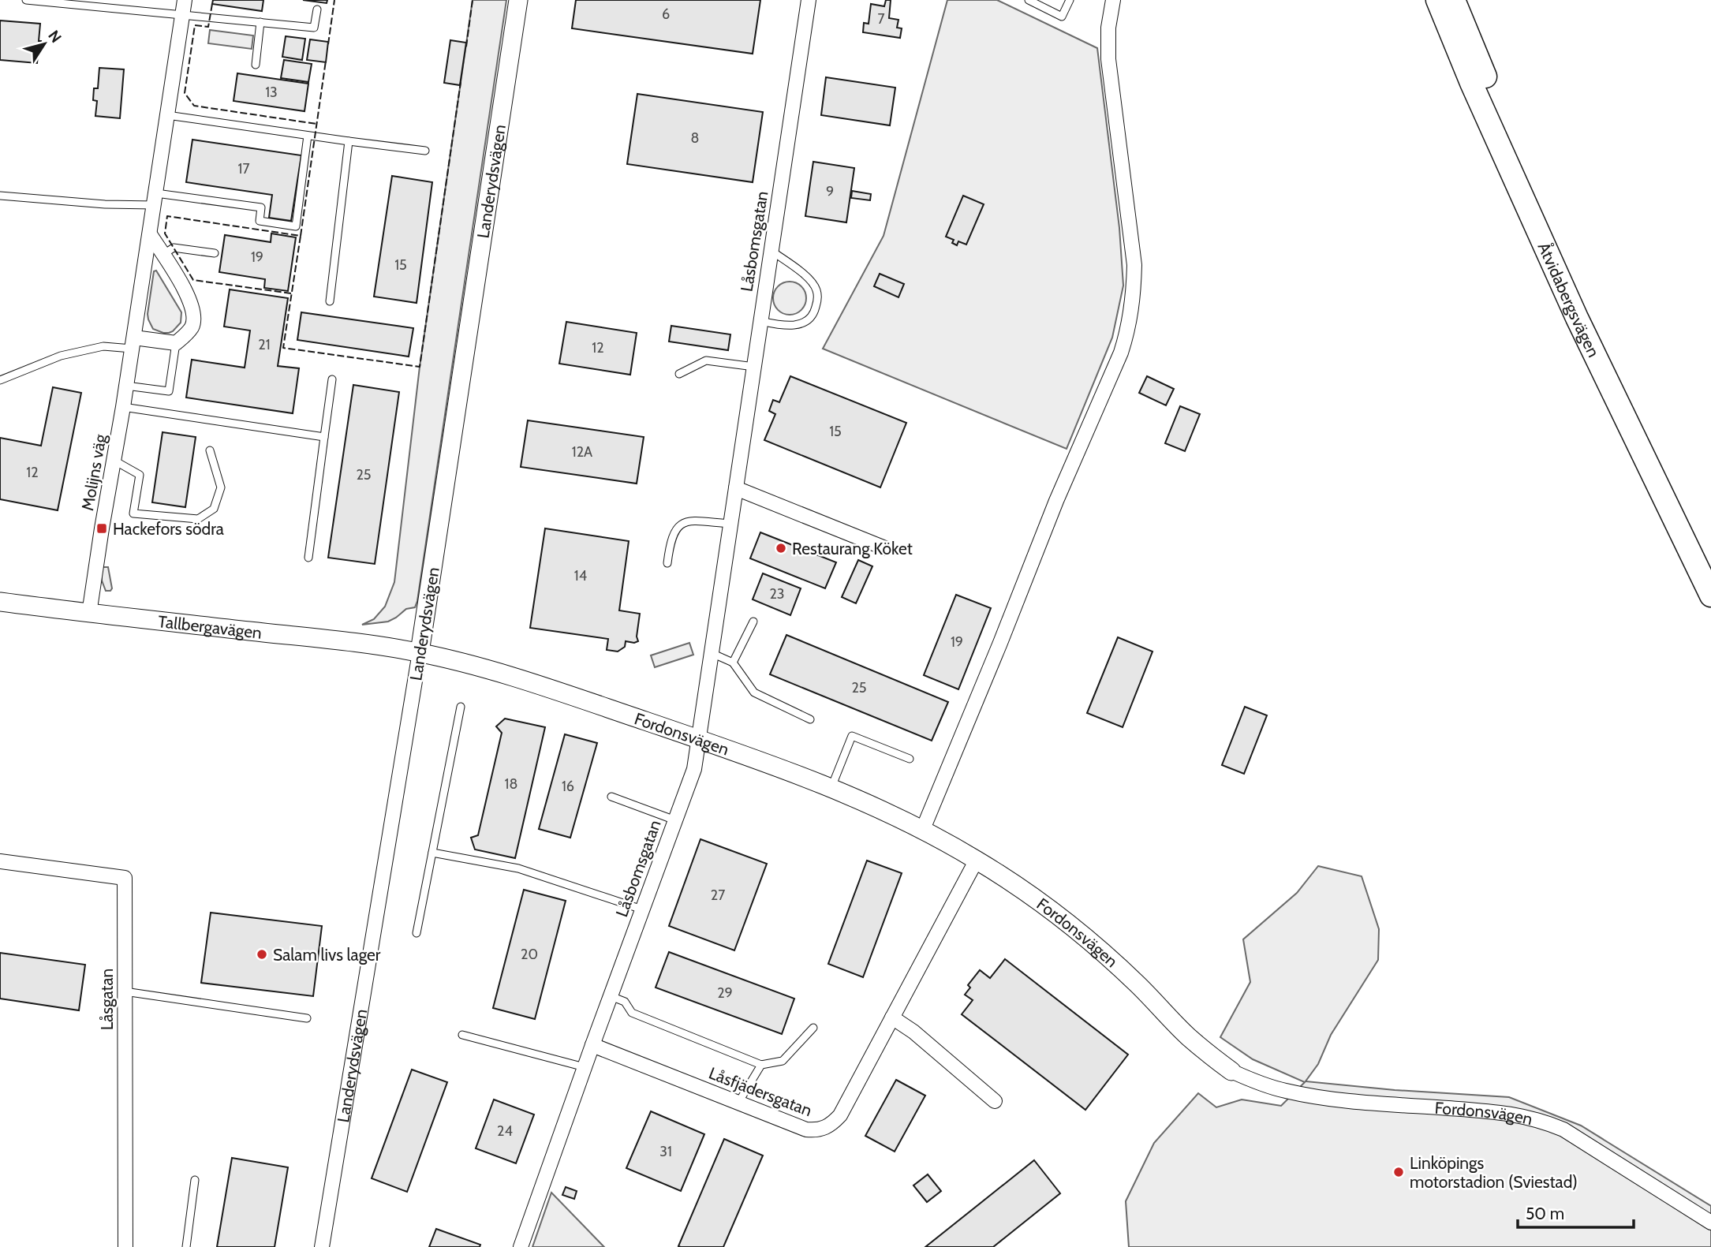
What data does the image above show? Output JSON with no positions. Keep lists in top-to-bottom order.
{
  "streets": {
    "main road": ["Åtvidabergsvägen"],
    "street": [
      "Landerydsvägen",
      "Låsbomsgatan",
      "Molijns väg",
      "Tallbergavägen",
      "Fordonsvägen",
      "Låsgatan",
      "Låsfjädersgatan"
    ]
  },
  "crossings": [
    ["Landerydsvägen", "Tallbergavägen"],
    ["Landerydsvägen", "Fordonsvägen"],
    ["Låsbomsgatan", "Fordonsvägen"],
    ["Låsbomsgatan", "Låsfjädersgatan"],
    ["Molijns väg", "Tallbergavägen"],
    ["Tallbergavägen", "Fordonsvägen"],
    ["Fordonsvägen", "Låsfjädersgatan"]
  ],
  "places": {
    "transit": ["Hackefors södra"],
    "other": ["Restaurang Köket", "Salam livs lager", "Linköpings motorstadion (Sviestad)"]
  },
  "house_numbers": [
    "6",
    "7",
    "13",
    "8",
    "17",
    "9",
    "19",
    "15",
    "21",
    "12",
    "15",
    "12A",
    "12",
    "25",
    "14",
    "23",
    "19",
    "25",
    "18",
    "16",
    "27",
    "20",
    "29",
    "24",
    "31"
  ],
  "scale_bar": "50 m",
  "north": "top right"
}
